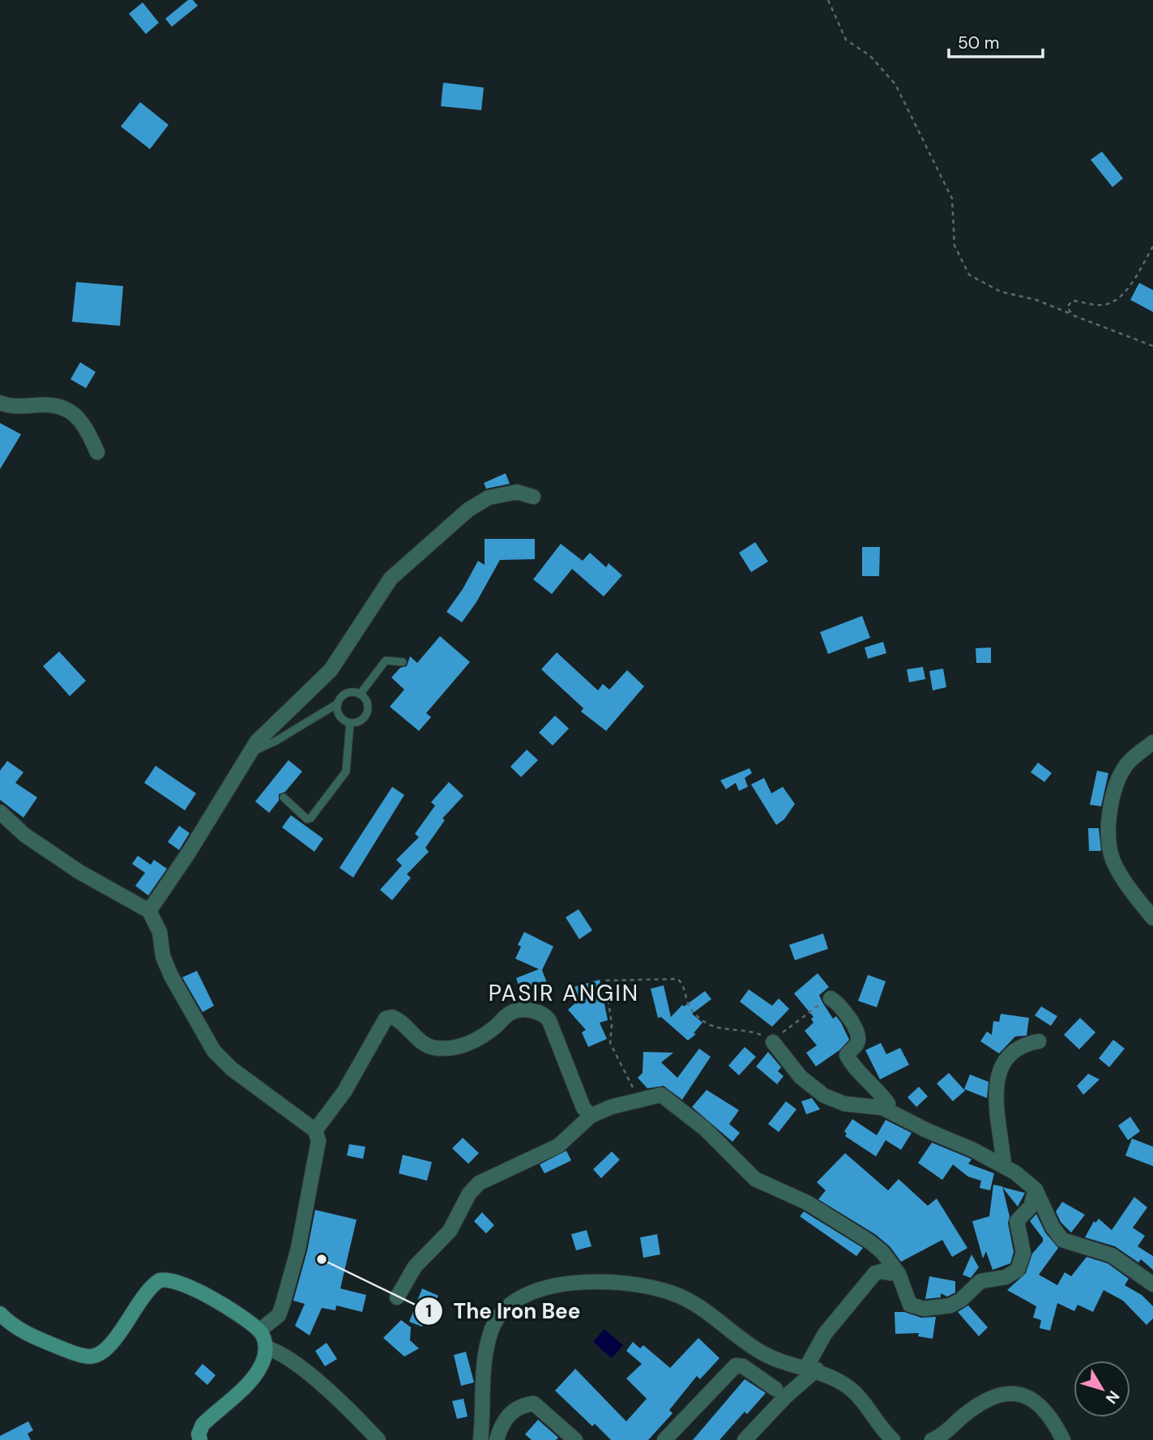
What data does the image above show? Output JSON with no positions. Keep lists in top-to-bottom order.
{
  "districts": ["PASIR ANGIN"],
  "places": ["The Iron Bee"],
  "scale_bar": "50 m",
  "north": "bottom right"
}
